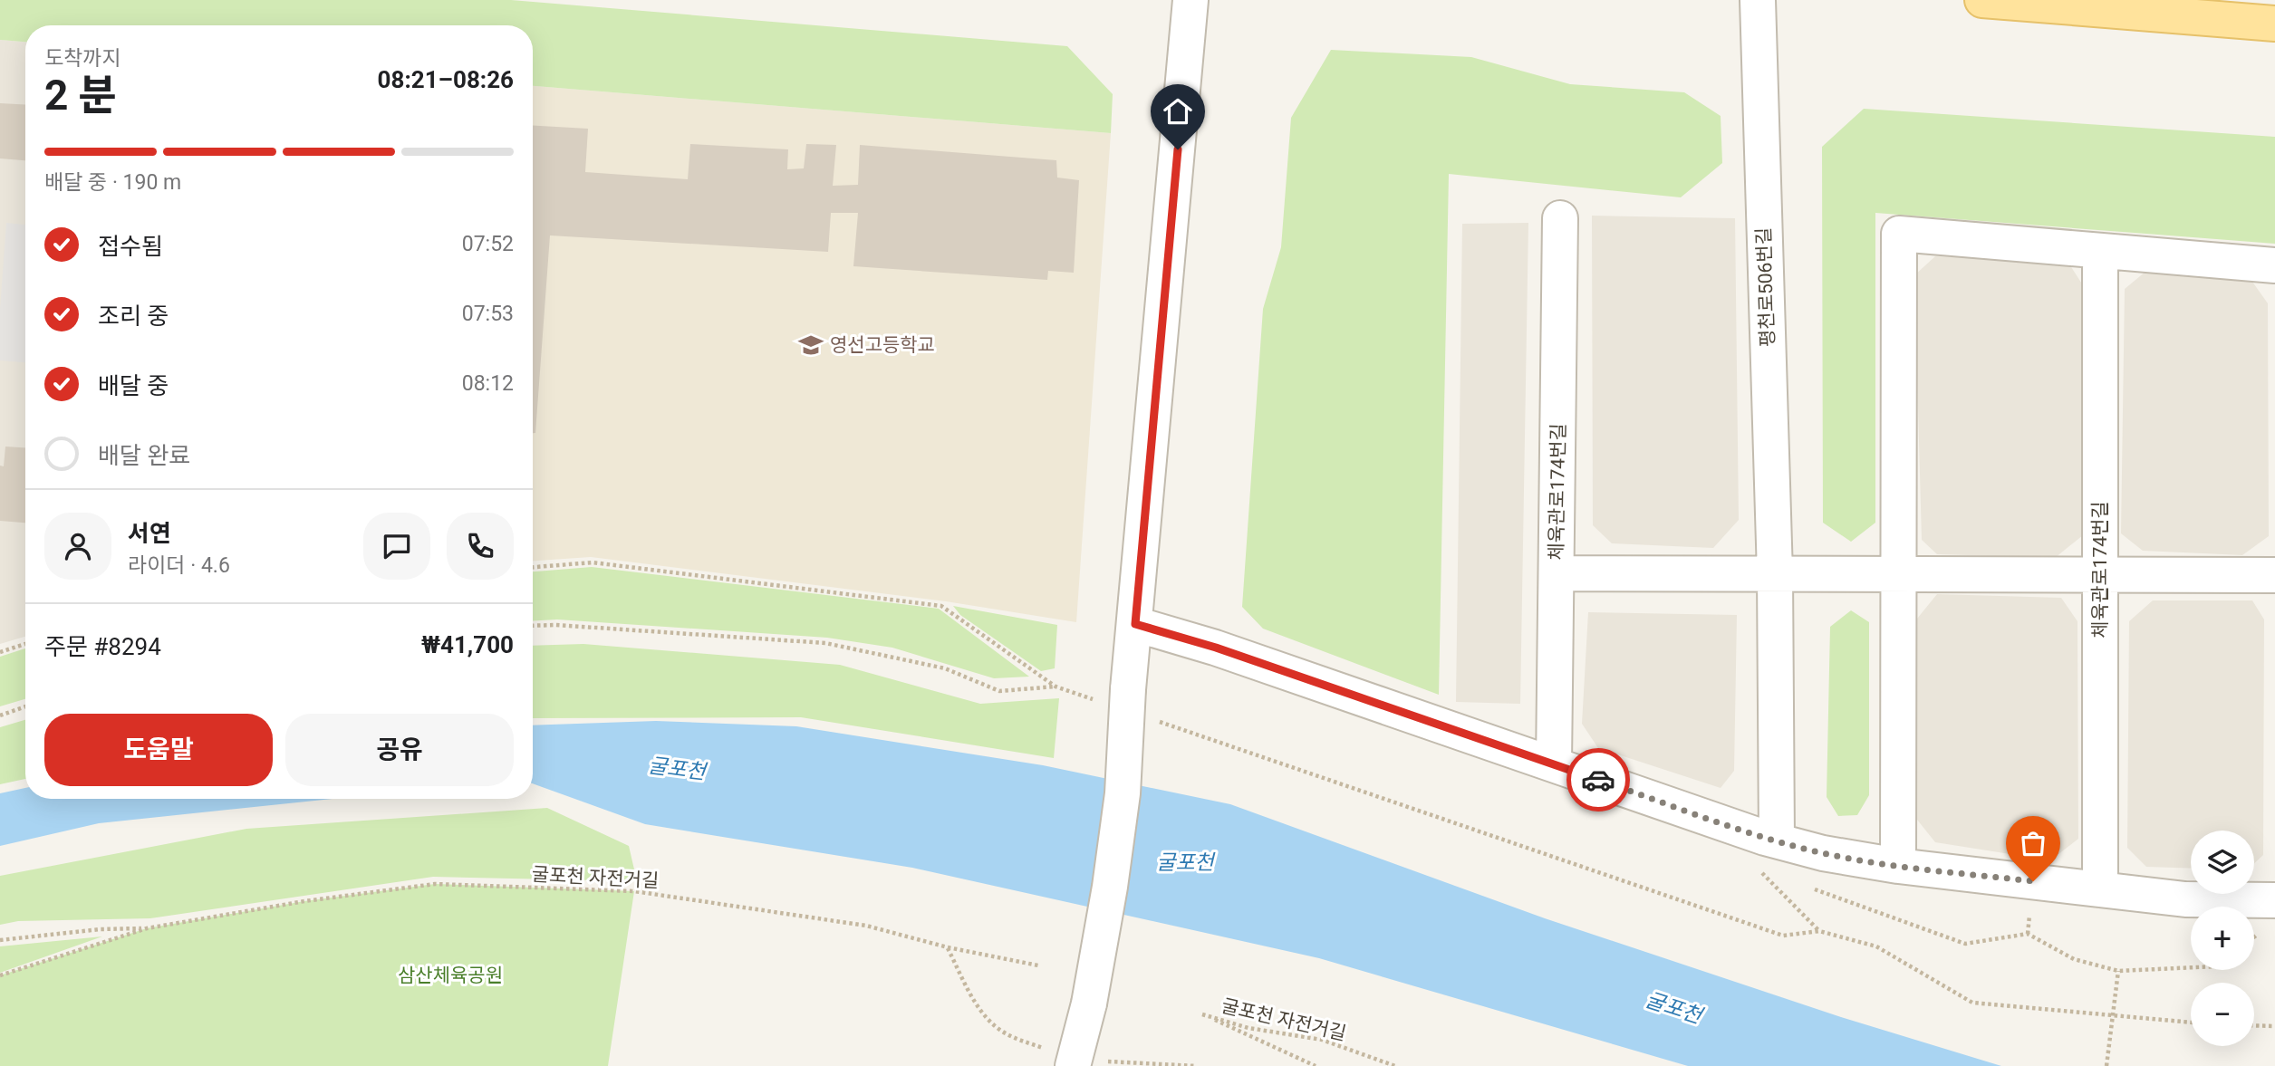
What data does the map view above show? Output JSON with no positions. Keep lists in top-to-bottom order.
{
  "streets": {
    "street": ["평천로506번길", "체육관로174번길"],
    "path": ["굴포천 자전거길"]
  },
  "water": ["굴포천"],
  "parks": ["삼산체육공원"],
  "places": {
    "school or university": ["영선고등학교"]
  },
  "page": {
    "heading": ["2 분", "도착까지", "08:21–08:26"],
    "panel": [
      "서연",
      "라이더 · 4.6",
      "주문 #8294",
      "₩41,700"
    ],
    "bar": "배달 중 · 190 m",
    "list": [
      ["접수됨", "07:52"],
      ["조리 중", "07:53"],
      ["배달 중", "08:12"],
      "배달 완료"
    ],
    "buttons": ["도움말", "공유"],
    "map_buttons": ["+", "−"]
  }
}
